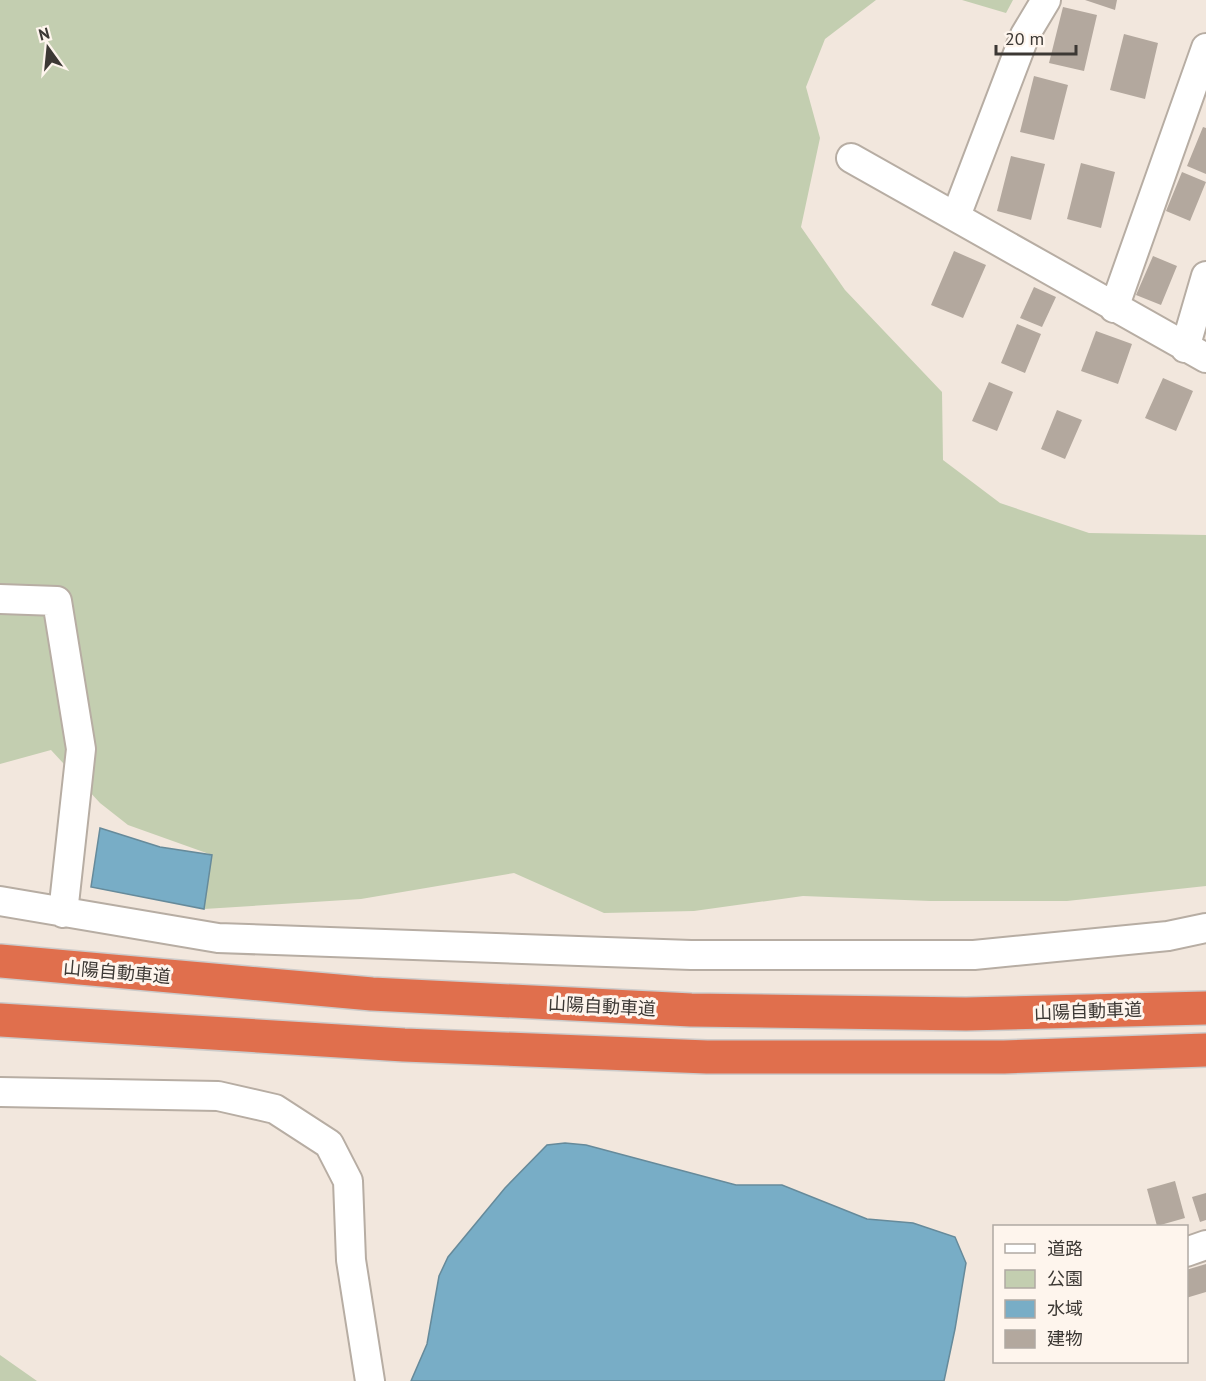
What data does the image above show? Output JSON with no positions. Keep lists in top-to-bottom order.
{
  "streets": {
    "highway": ["山陽自動車道"]
  },
  "legend": [
    "道路",
    "公園",
    "水域",
    "建物"
  ],
  "scale_bar": "20 m",
  "north": "top"
}
